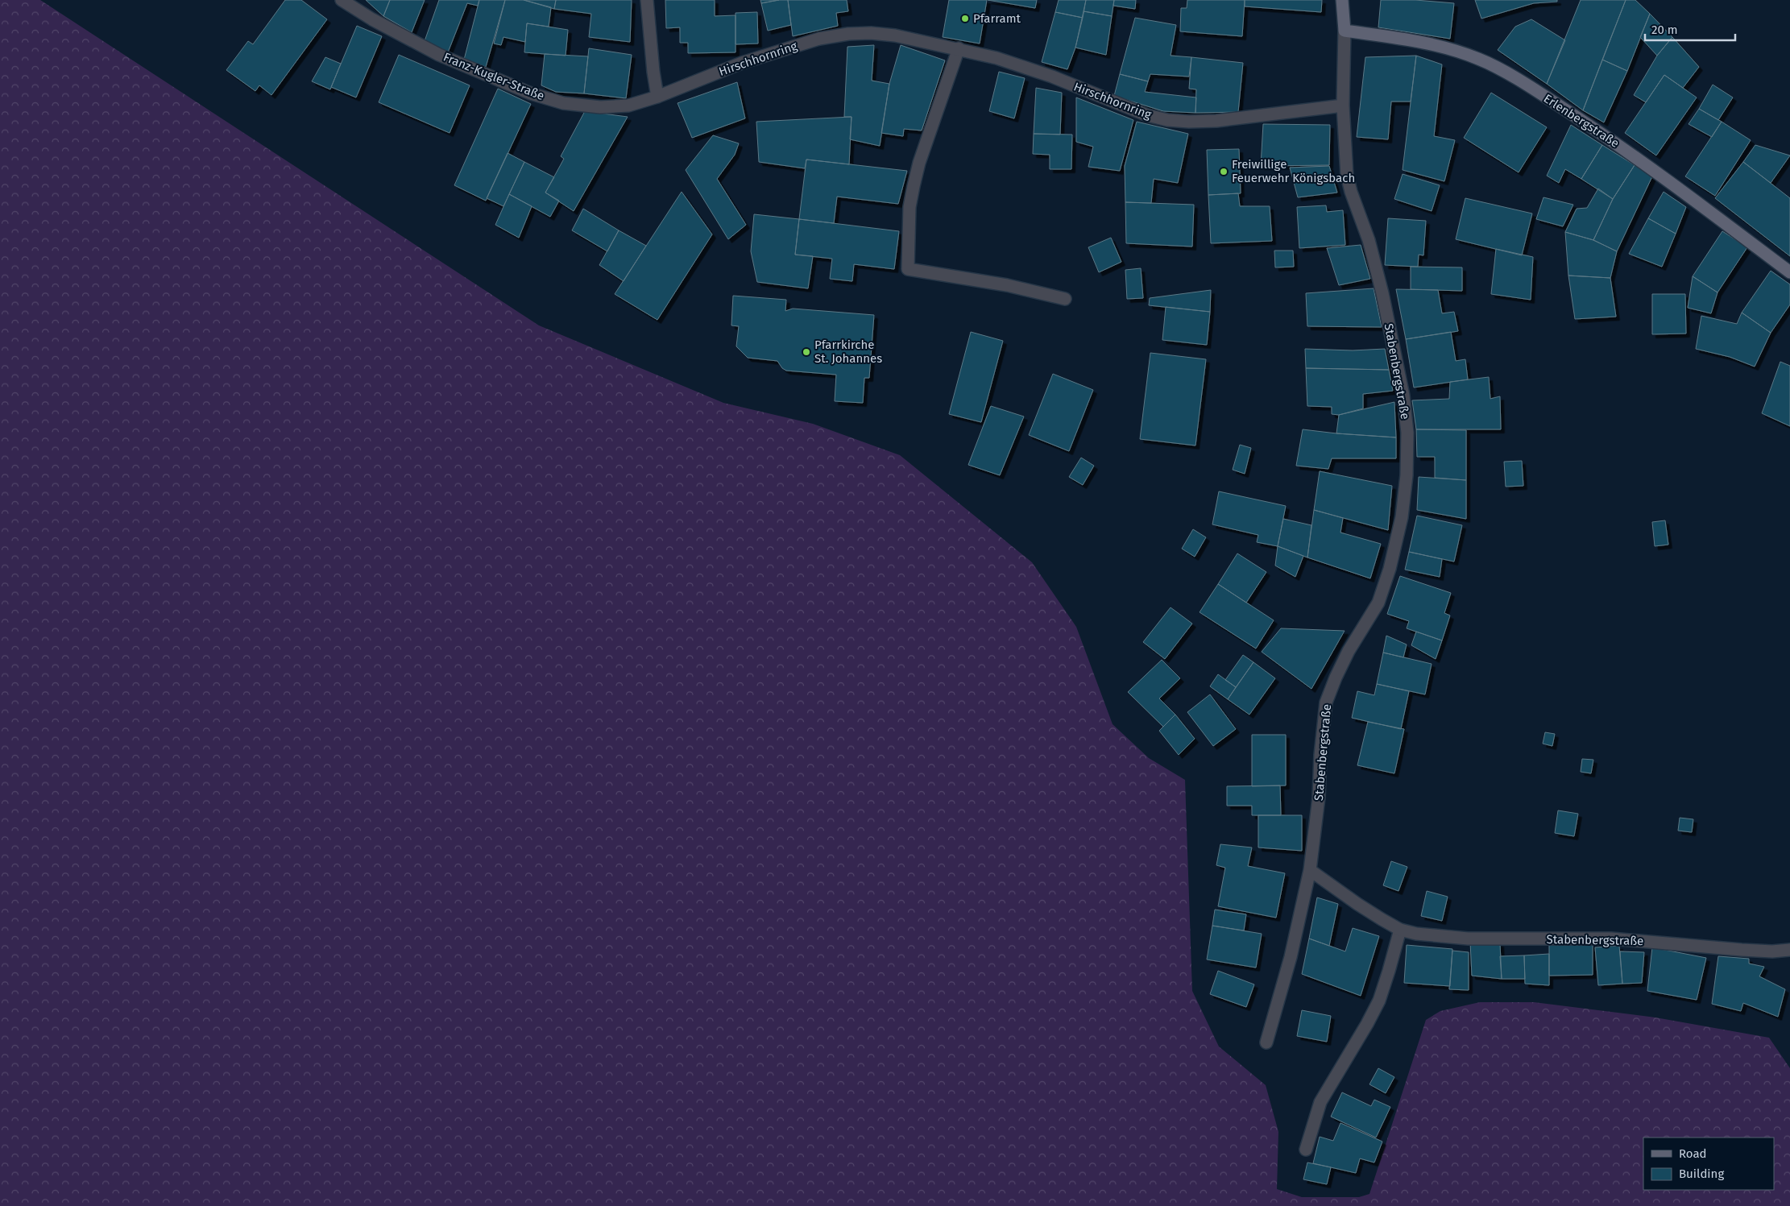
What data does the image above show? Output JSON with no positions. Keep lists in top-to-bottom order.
{
  "streets": {
    "street": [
      "Hirschhornring",
      "Franz-Kugler-Straße",
      "Erlenbergstraße",
      "Stabenbergstraße"
    ]
  },
  "crossings": [
    ["Hirschhornring", "Franz-Kugler-Straße"],
    ["Hirschhornring", "Stabenbergstraße"],
    ["Erlenbergstraße", "Stabenbergstraße"]
  ],
  "places": ["Pfarramt", "Freiwillige Feuerwehr Königsbach", "Pfarrkirche St. Johannes"],
  "legend": ["Road", "Building"],
  "scale_bar": "20 m"
}
